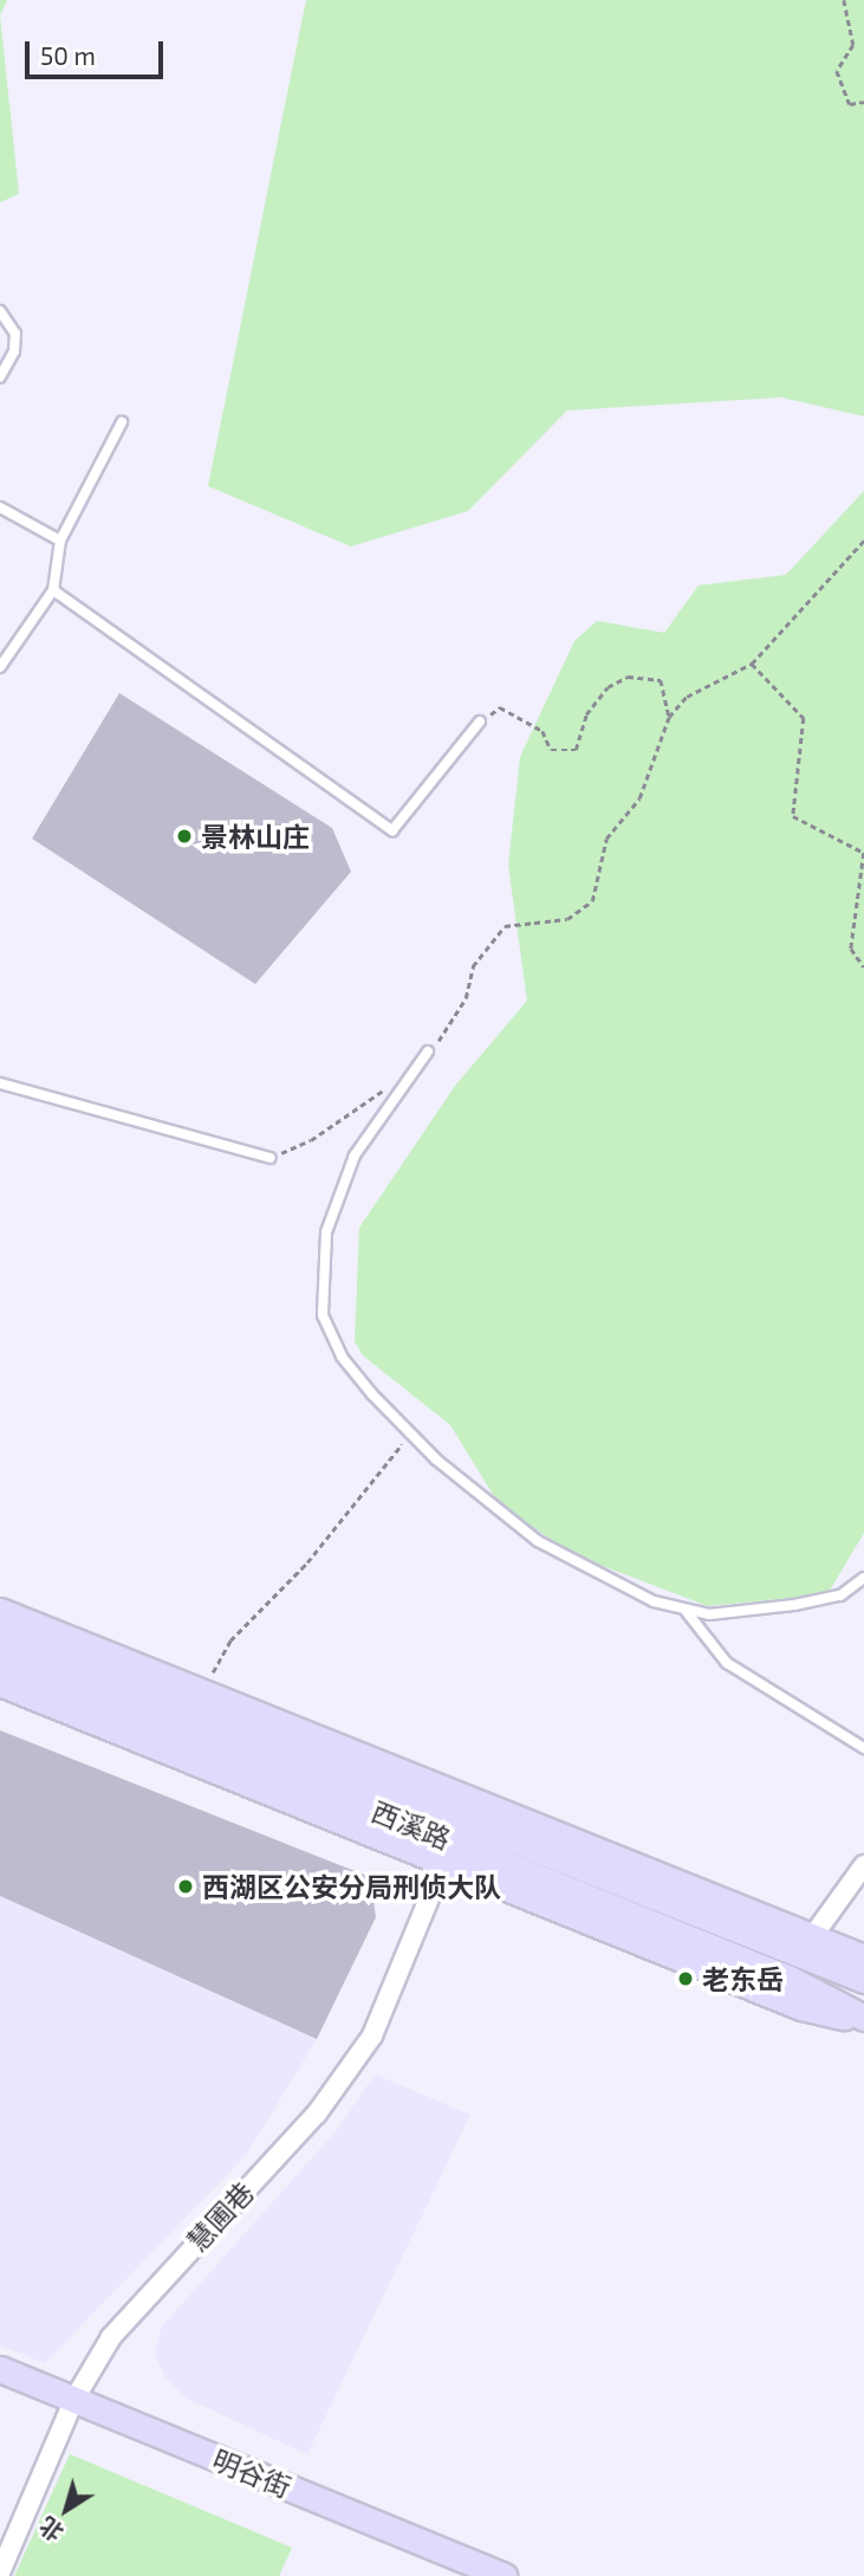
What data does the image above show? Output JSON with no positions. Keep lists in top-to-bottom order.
{
  "streets": {
    "street": ["西溪路", "慧圃巷", "明谷街"]
  },
  "crossings": [
    ["西溪路", "慧圃巷"],
    ["慧圃巷", "明谷街"]
  ],
  "places": ["景林山庄", "西湖区公安分局刑侦大队", "老东岳"],
  "scale_bar": "50 m",
  "north": "bottom left"
}
